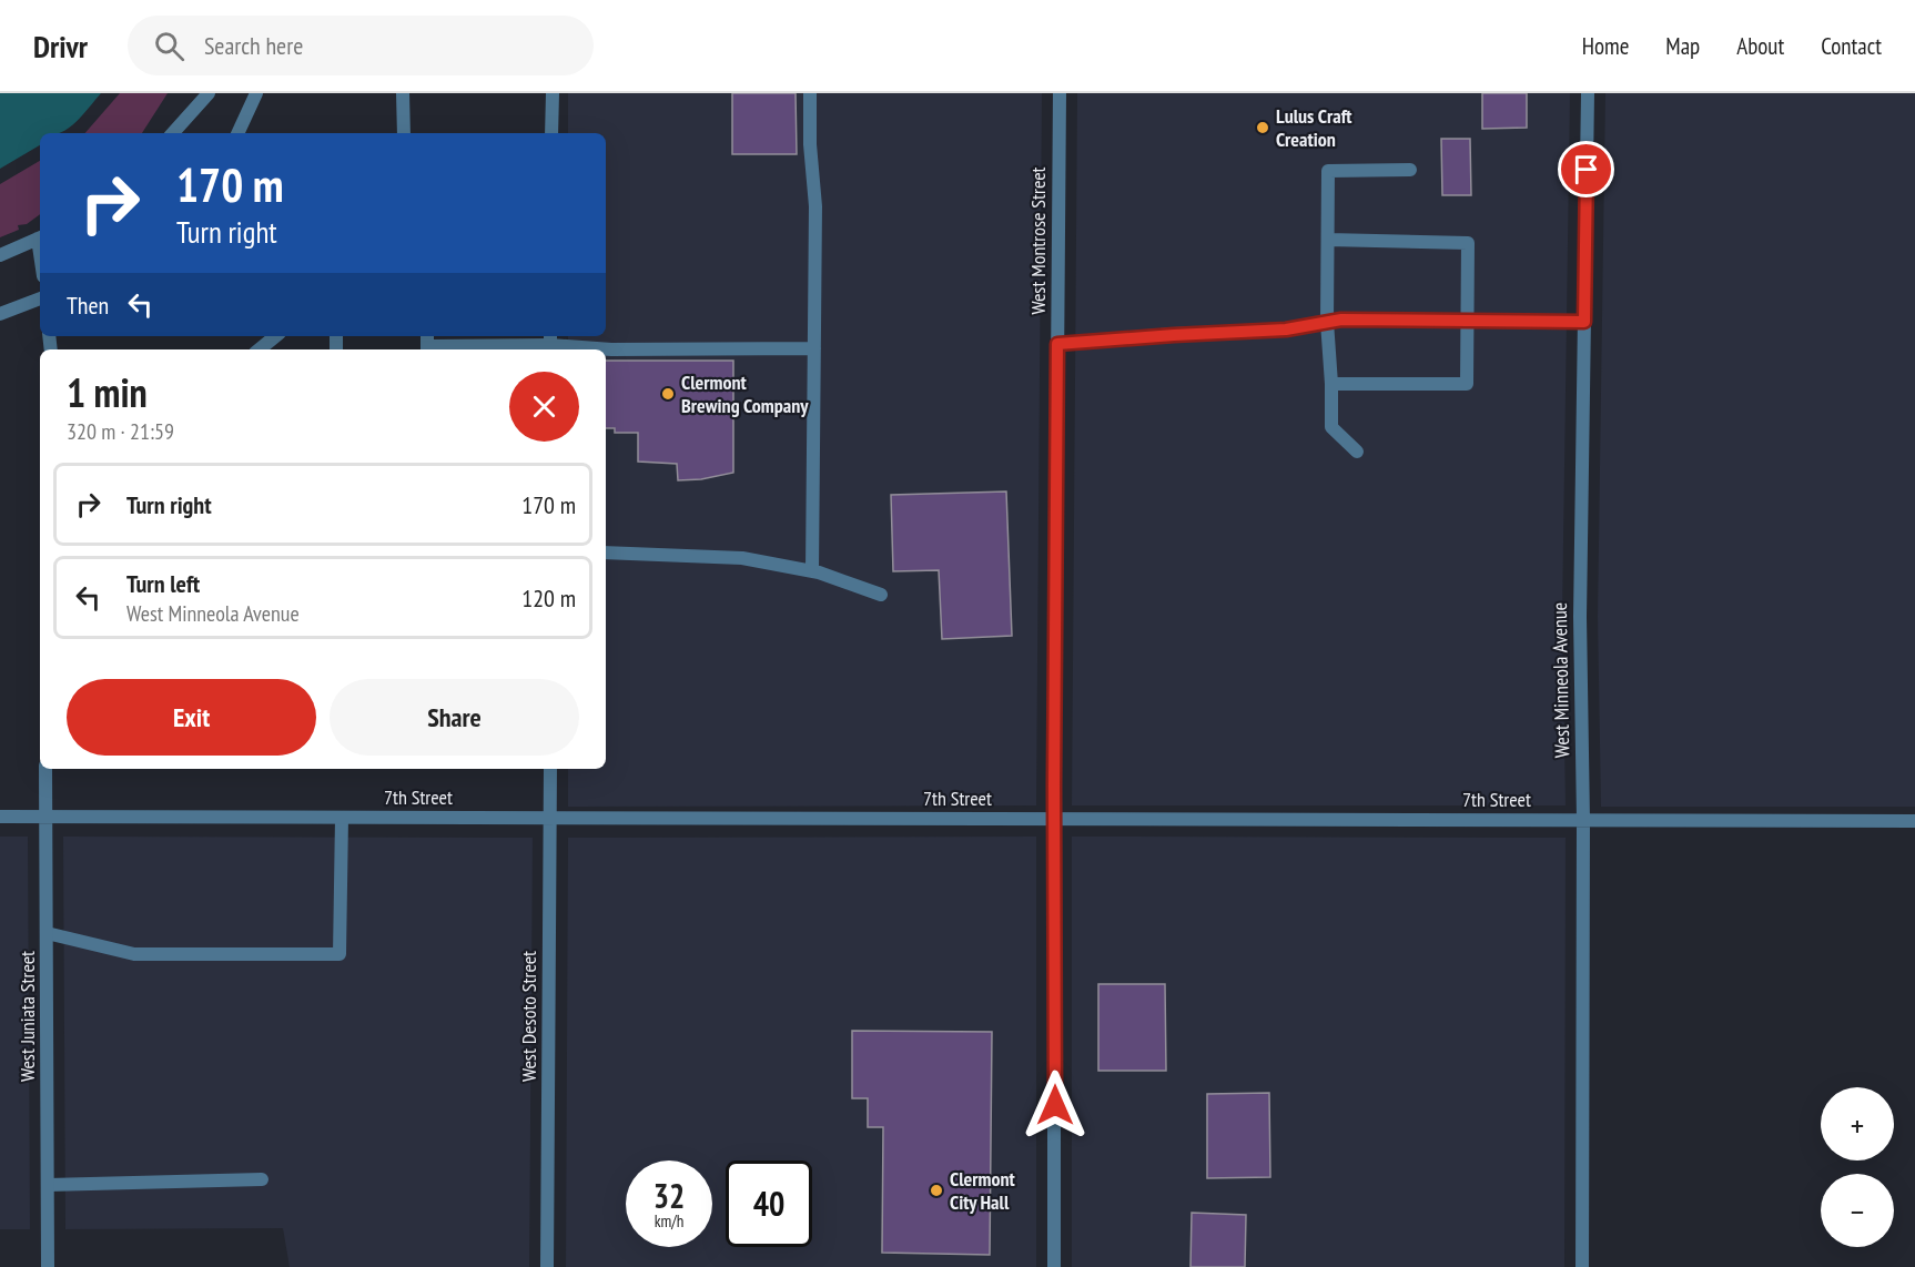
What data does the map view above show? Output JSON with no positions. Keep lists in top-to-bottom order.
{
  "streets": {
    "street": [
      "West Montrose Street",
      "West Minneola Avenue",
      "7th Street",
      "West Juniata Street",
      "West Desoto Street"
    ]
  },
  "crossings": [
    ["West Montrose Street", "7th Street"],
    ["West Minneola Avenue", "7th Street"],
    ["7th Street", "West Juniata Street"],
    ["7th Street", "West Desoto Street"]
  ],
  "places": ["Lulus Craft Creation", "Clermont Brewing Company", "Clermont City Hall"],
  "page": {
    "header": "Drivr",
    "search": "Search here",
    "nav": [
      "Home",
      "Map",
      "About",
      "Contact"
    ],
    "turn": ["170 m", "Turn right"],
    "then": "Then",
    "heading": ["1 min", "320 m · 21:59"],
    "list": [
      {
        "name": "Turn right",
        "value": "170 m"
      },
      {
        "name": "Turn left",
        "note": "West Minneola Avenue",
        "value": "120 m"
      }
    ],
    "buttons": ["Exit", "Share"],
    "map_buttons": ["+", "−"],
    "speed": "32 km/h",
    "limit": "40"
  }
}
